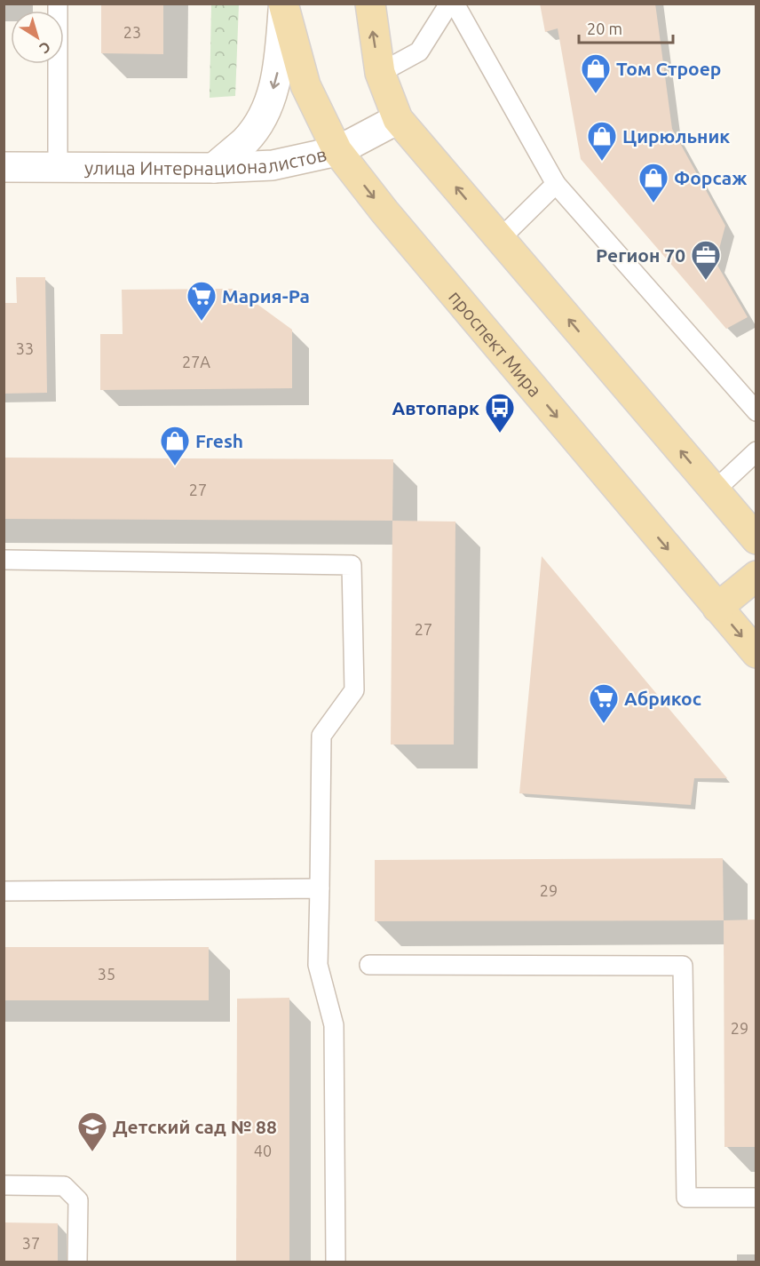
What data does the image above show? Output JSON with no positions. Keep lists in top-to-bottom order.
{
  "streets": {
    "main road": ["проспект Мира"],
    "street": ["улица Интернационалистов"]
  },
  "crossings": [
    ["улица Интернационалистов", "проспект Мира"]
  ],
  "places": {
    "shop": [
      "Том Строер",
      "Цирюльник",
      "Форсаж",
      "Fresh"
    ],
    "office": ["Регион 70"],
    "supermarket": ["Мария-Ра", "Абрикос"],
    "bus stop": ["Автопарк"],
    "school or university": ["Детский сад № 88"]
  },
  "house_numbers": [
    "23",
    "33",
    "27А",
    "27",
    "27",
    "29",
    "35",
    "29",
    "40",
    "37"
  ],
  "scale_bar": "20 m",
  "north": "bottom right"
}
